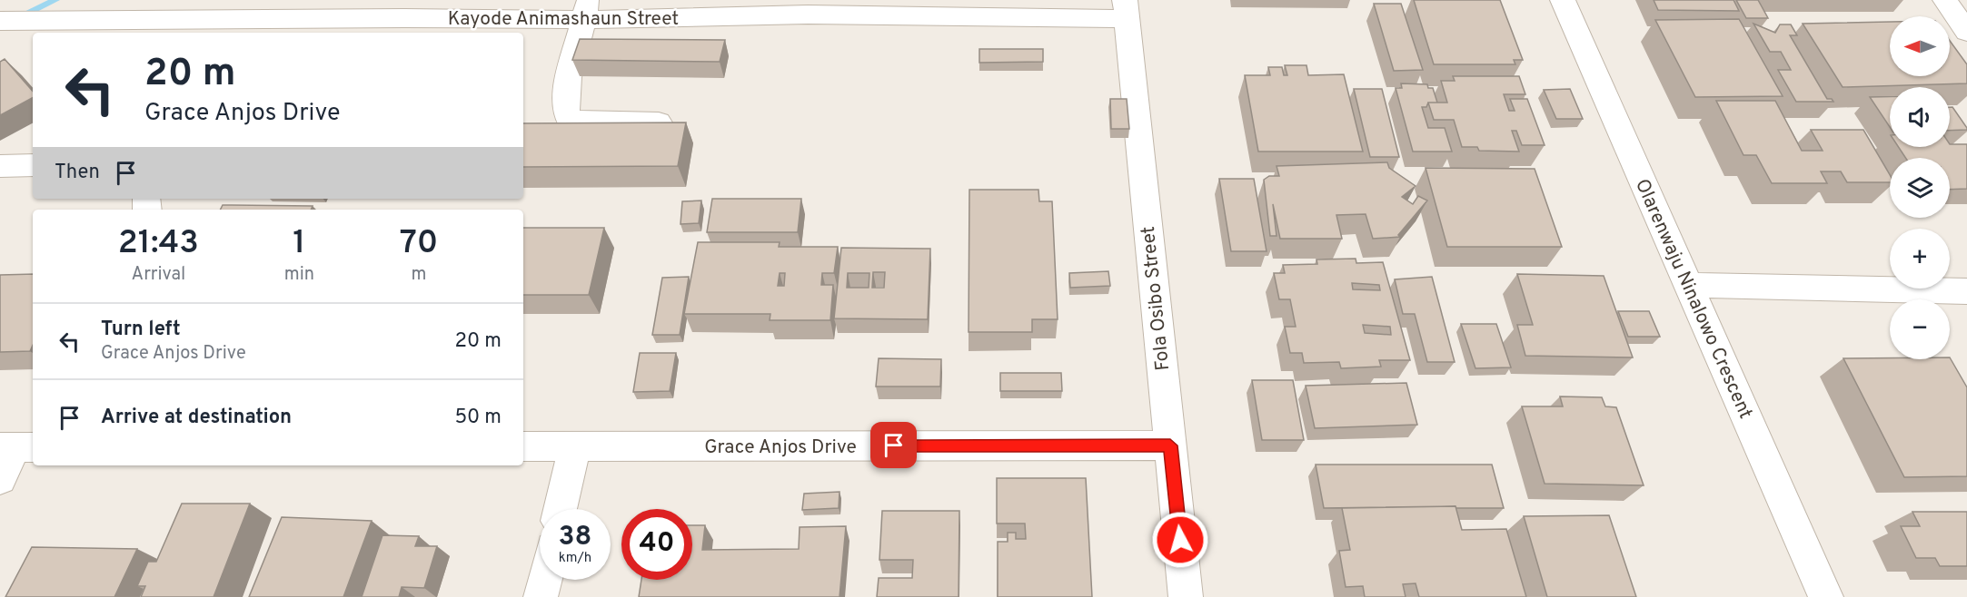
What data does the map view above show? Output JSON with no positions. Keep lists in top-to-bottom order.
{
  "streets": {
    "street": [
      "Kayode Animashaun Street",
      "Fola Osibo Street",
      "Olarenwaju Ninalowo Crescent",
      "Grace Anjos Drive"
    ]
  },
  "crossings": [
    ["Kayode Animashaun Street", "Fola Osibo Street"],
    ["Fola Osibo Street", "Grace Anjos Drive"]
  ],
  "north": "left",
  "page": {
    "map_buttons": ["+", "−"],
    "turn": ["20 m", "Grace Anjos Drive"],
    "then": "Then",
    "eta": [
      "21:43",
      "Arrival",
      "1",
      "min",
      "70",
      "m"
    ],
    "list": [
      {
        "name": "Turn left",
        "note": "Grace Anjos Drive",
        "value": "20 m"
      },
      {
        "name": "Arrive at destination",
        "value": "50 m"
      }
    ],
    "speed": "38 km/h",
    "limit": "40"
  }
}
